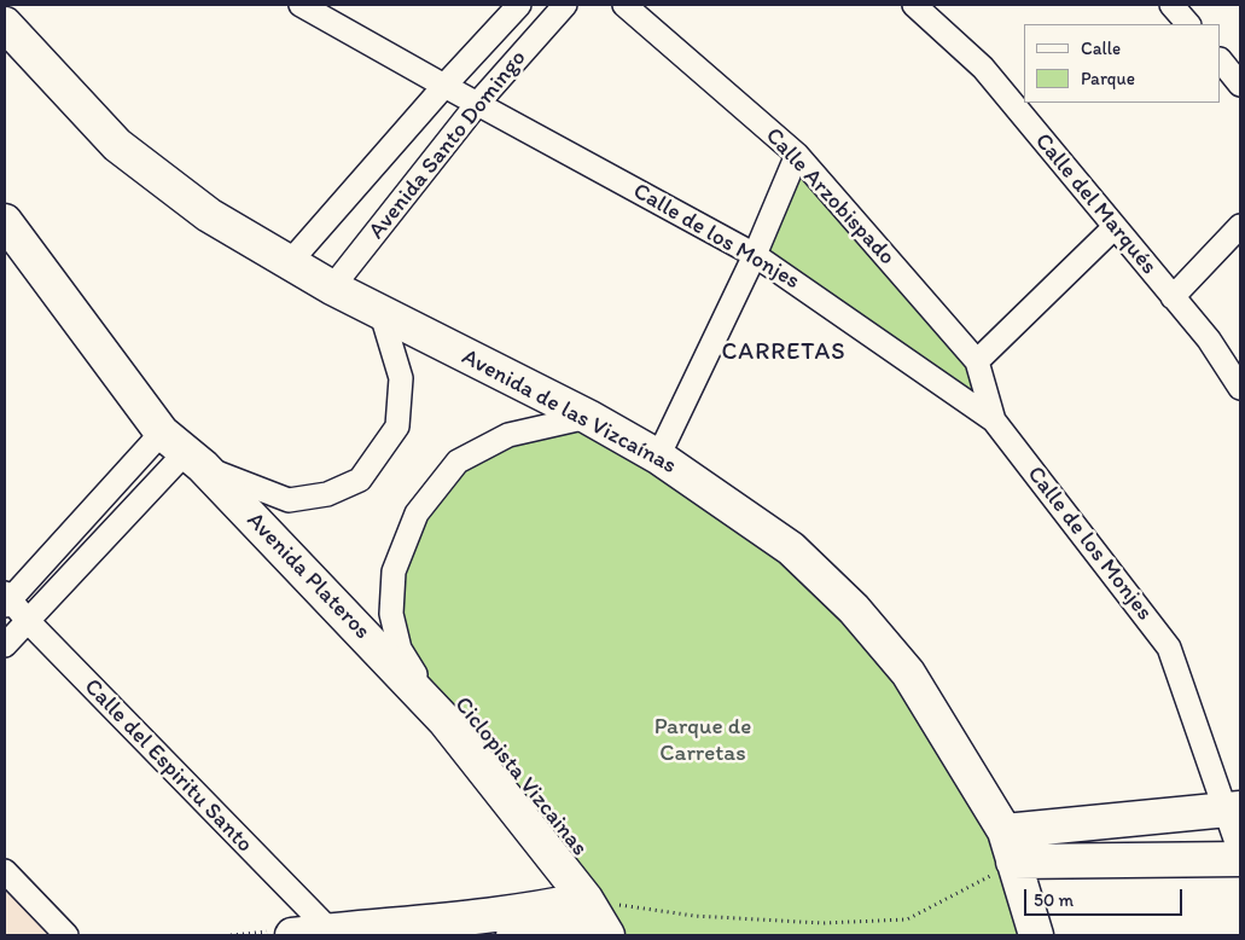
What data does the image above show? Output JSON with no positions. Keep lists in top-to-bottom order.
{
  "streets": {
    "street": [
      "Avenida Santo Domingo",
      "Calle Arzobispado",
      "Calle del Marqués",
      "Calle de los Monjes",
      "Avenida de las Vizcaínas",
      "Avenida Plateros",
      "Calle del Espiritu Santo"
    ]
  },
  "crossings": [
    ["Avenida Santo Domingo", "Calle de los Monjes"],
    ["Avenida Santo Domingo", "Avenida de las Vizcaínas"],
    ["Calle Arzobispado", "Calle de los Monjes"]
  ],
  "districts": ["CARRETAS"],
  "parks": ["Parque de Carretas"],
  "legend": ["Calle", "Parque"],
  "scale_bar": "50 m"
}
